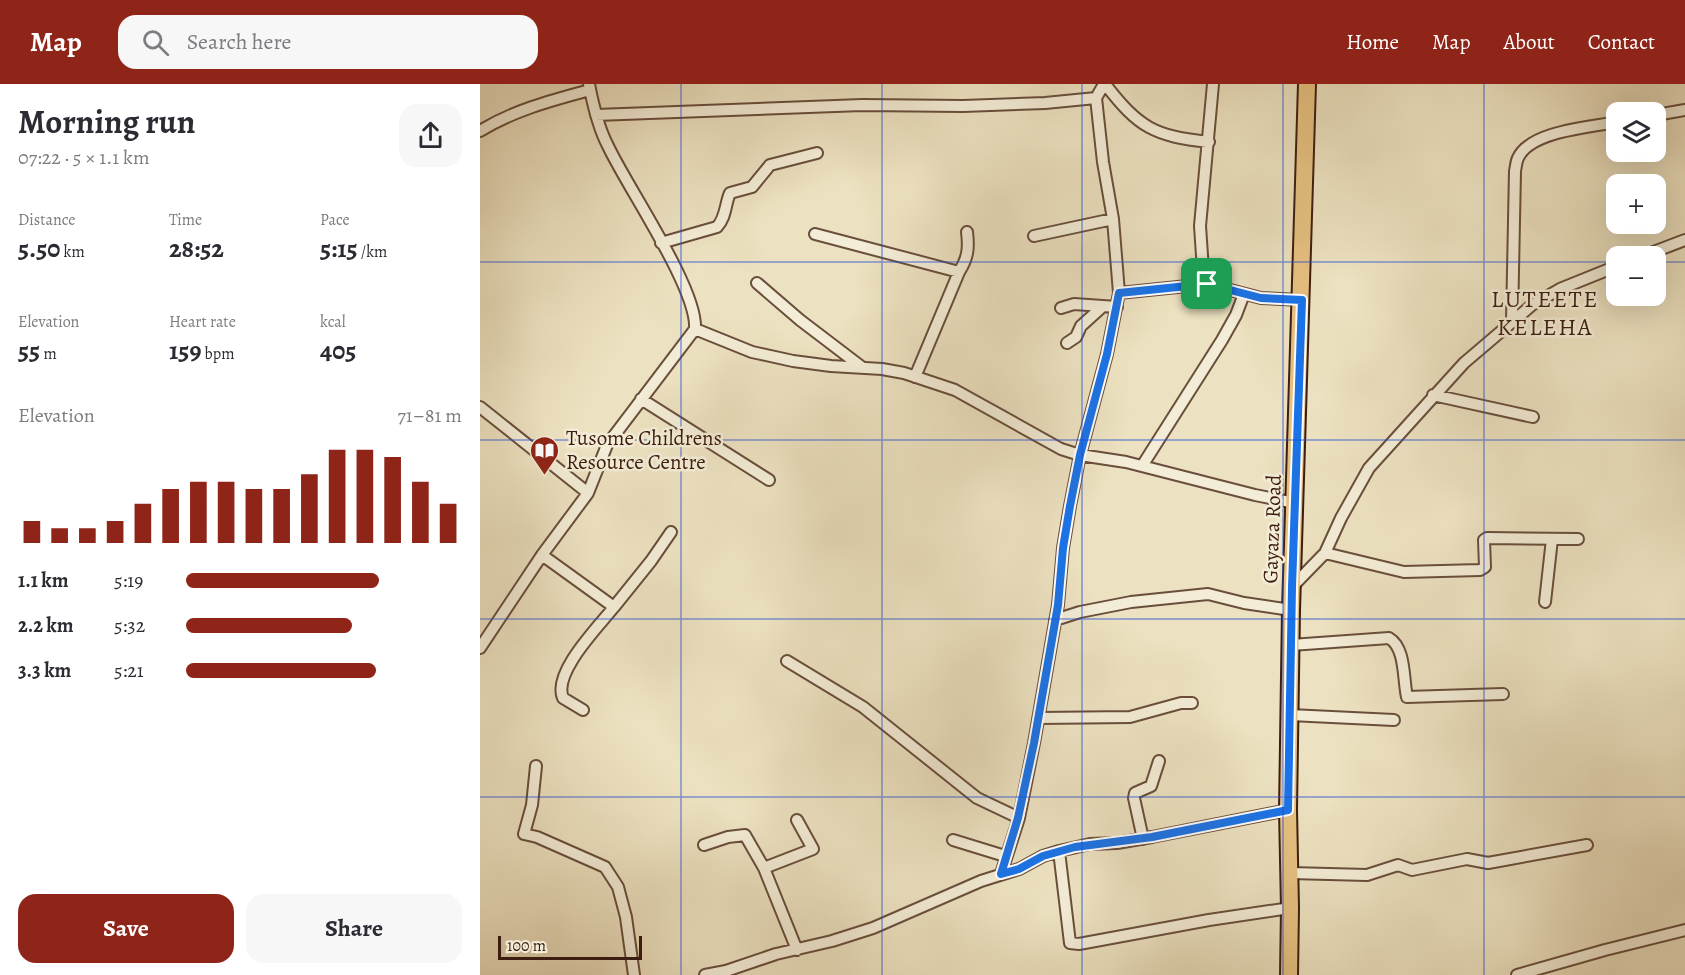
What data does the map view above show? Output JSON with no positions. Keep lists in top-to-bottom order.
{
  "streets": {
    "main road": ["Gayaza Road"]
  },
  "districts": ["LUTEETE KELEHA"],
  "places": {
    "library": ["Tusome Childrens Resource Centre"]
  },
  "scale_bar": "100 m",
  "page": {
    "header": "Map",
    "search": "Search here",
    "nav": [
      "Home",
      "Map",
      "About",
      "Contact"
    ],
    "heading": ["Morning run", "07:22 · 5 × 1.1 km"],
    "map_buttons": ["+", "−"],
    "stats": [
      ["Distance", "5.50 km"],
      ["Time", "28:52"],
      ["Pace", "5:15 /km"],
      ["Elevation", "55 m"],
      ["Heart rate", "159 bpm"],
      ["kcal", "405"]
    ],
    "chart": ["Elevation", "71–81 m"],
    "list": [
      {
        "name": "1.1 km",
        "note": "5:19"
      },
      {
        "name": "2.2 km",
        "note": "5:32"
      },
      {
        "name": "3.3 km",
        "note": "5:21"
      }
    ],
    "buttons": ["Save", "Share"],
    "scale": "100 m"
  }
}
